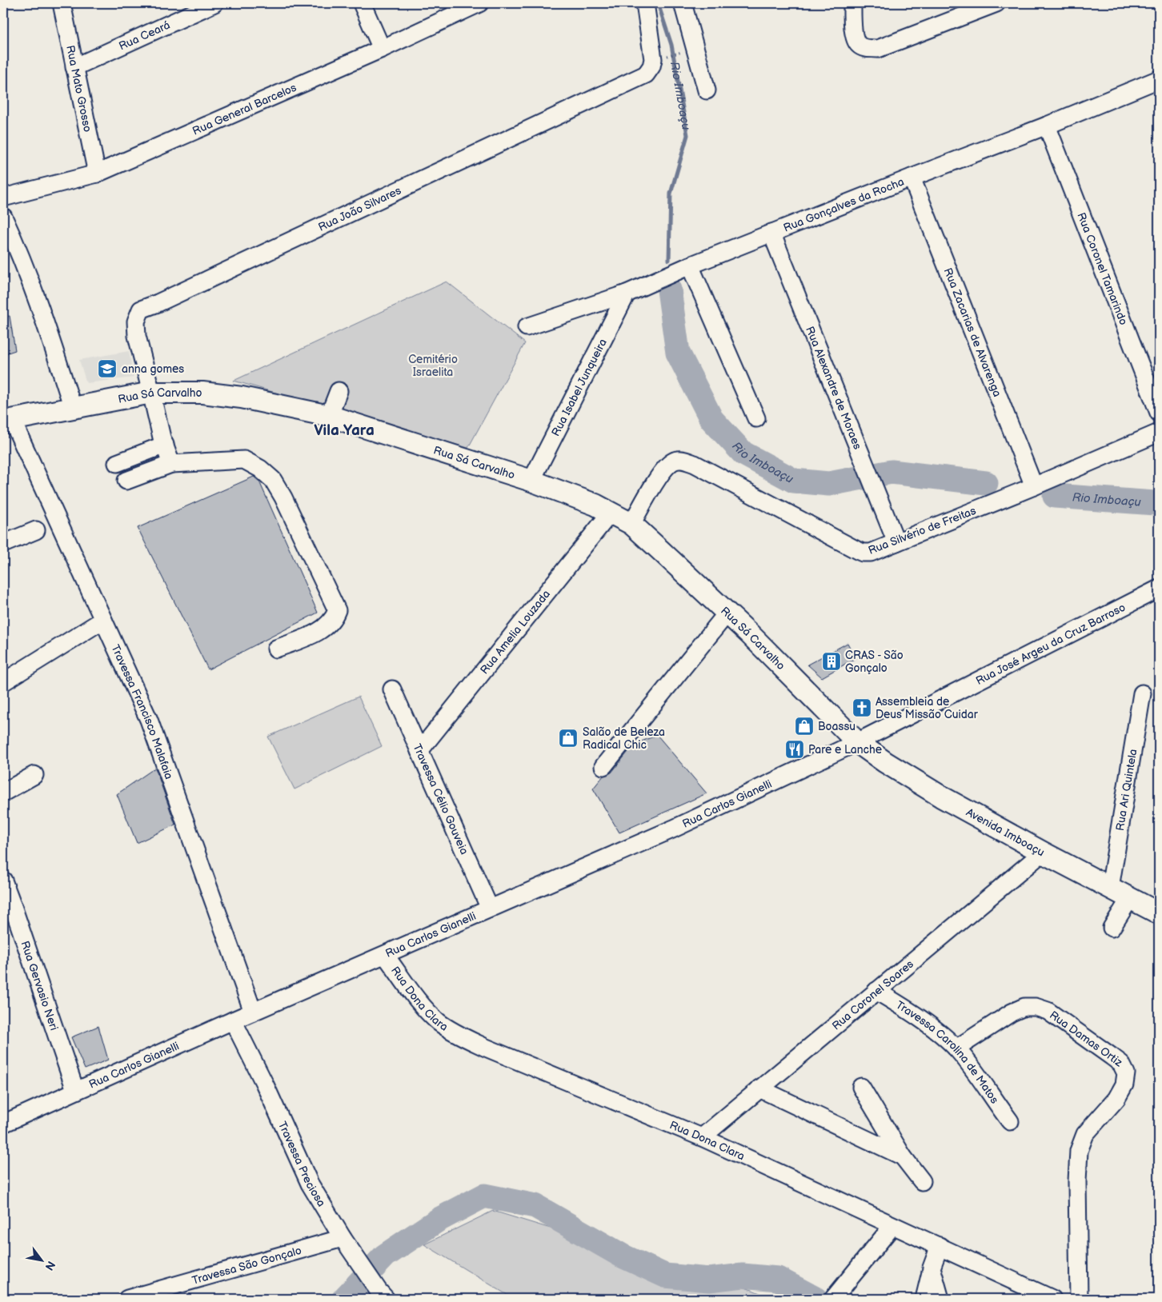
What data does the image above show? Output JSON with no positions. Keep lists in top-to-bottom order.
{
  "streets": {
    "main road": ["Rua Sá Carvalho", "Avenida Imboaçu"],
    "street": [
      "Rua Ceará",
      "Rua Mato Grosso",
      "Rua General Barcelos",
      "Rua Gonçalves da Rocha",
      "Rua João Silvares",
      "Rua Coronel Tamarindo",
      "Rua Zacarias de Alvarenga",
      "Rua Isabel Junqueira",
      "Rua Alexandre de Moraes",
      "Rua Silvério de Freitas",
      "Rua Amelia Louzada",
      "Rua José Argeu da Cruz Barroso",
      "Travessa Francisco Malafaia",
      "Rua Ari Quintela",
      "Travessa Célio Gouveia",
      "Rua Carlos Gianelli",
      "Rua Gervasio Neri",
      "Rua Coronel Soares",
      "Rua Dona Clara",
      "Rua Damas Ortiz",
      "Travessa Carolina de Matos",
      "Travessa Preciosa",
      "Travessa São Gonçalo"
    ]
  },
  "crossings": [
    ["Rua Ceará", "Rua Mato Grosso"],
    ["Rua Mato Grosso", "Rua General Barcelos"],
    ["Rua Gonçalves da Rocha", "Rua Coronel Tamarindo"],
    ["Rua Gonçalves da Rocha", "Rua Zacarias de Alvarenga"],
    ["Rua Gonçalves da Rocha", "Rua Isabel Junqueira"],
    ["Rua Gonçalves da Rocha", "Rua Alexandre de Moraes"],
    ["Rua João Silvares", "Rua Sá Carvalho"],
    ["Rua Zacarias de Alvarenga", "Rua Silvério de Freitas"],
    ["Rua Isabel Junqueira", "Rua Sá Carvalho"],
    ["Rua Alexandre de Moraes", "Rua Silvério de Freitas"],
    ["Rua Sá Carvalho", "Rua Silvério de Freitas"],
    ["Rua Sá Carvalho", "Rua Amelia Louzada"],
    ["Rua Sá Carvalho", "Rua José Argeu da Cruz Barroso"],
    ["Rua Sá Carvalho", "Travessa Francisco Malafaia"],
    ["Rua Sá Carvalho", "Rua Carlos Gianelli"],
    ["Rua Sá Carvalho", "Avenida Imboaçu"],
    ["Rua Amelia Louzada", "Travessa Célio Gouveia"],
    ["Rua José Argeu da Cruz Barroso", "Rua Carlos Gianelli"],
    ["Rua José Argeu da Cruz Barroso", "Avenida Imboaçu"],
    ["Travessa Francisco Malafaia", "Rua Carlos Gianelli"],
    ["Rua Ari Quintela", "Avenida Imboaçu"],
    ["Travessa Célio Gouveia", "Rua Carlos Gianelli"],
    ["Rua Carlos Gianelli", "Avenida Imboaçu"],
    ["Rua Carlos Gianelli", "Rua Gervasio Neri"],
    ["Rua Carlos Gianelli", "Rua Dona Clara"],
    ["Rua Carlos Gianelli", "Travessa Preciosa"],
    ["Avenida Imboaçu", "Rua Coronel Soares"],
    ["Rua Coronel Soares", "Rua Dona Clara"],
    ["Rua Coronel Soares", "Travessa Carolina de Matos"],
    ["Rua Damas Ortiz", "Travessa Carolina de Matos"],
    ["Travessa Preciosa", "Travessa São Gonçalo"]
  ],
  "districts": ["Vila Yara"],
  "water": ["Rio Imboaçu"],
  "parks": ["Cemitério Israelita"],
  "places": {
    "school or university": ["anna gomes"],
    "building": ["CRAS - São Gonçalo"],
    "church": ["Assembleia de Deus Missão Cuidar"],
    "shop": ["Boassu", "Salão de Beleza Radical Chic"],
    "restaurant": ["Pare e Lanche"]
  },
  "north": "bottom right"
}
